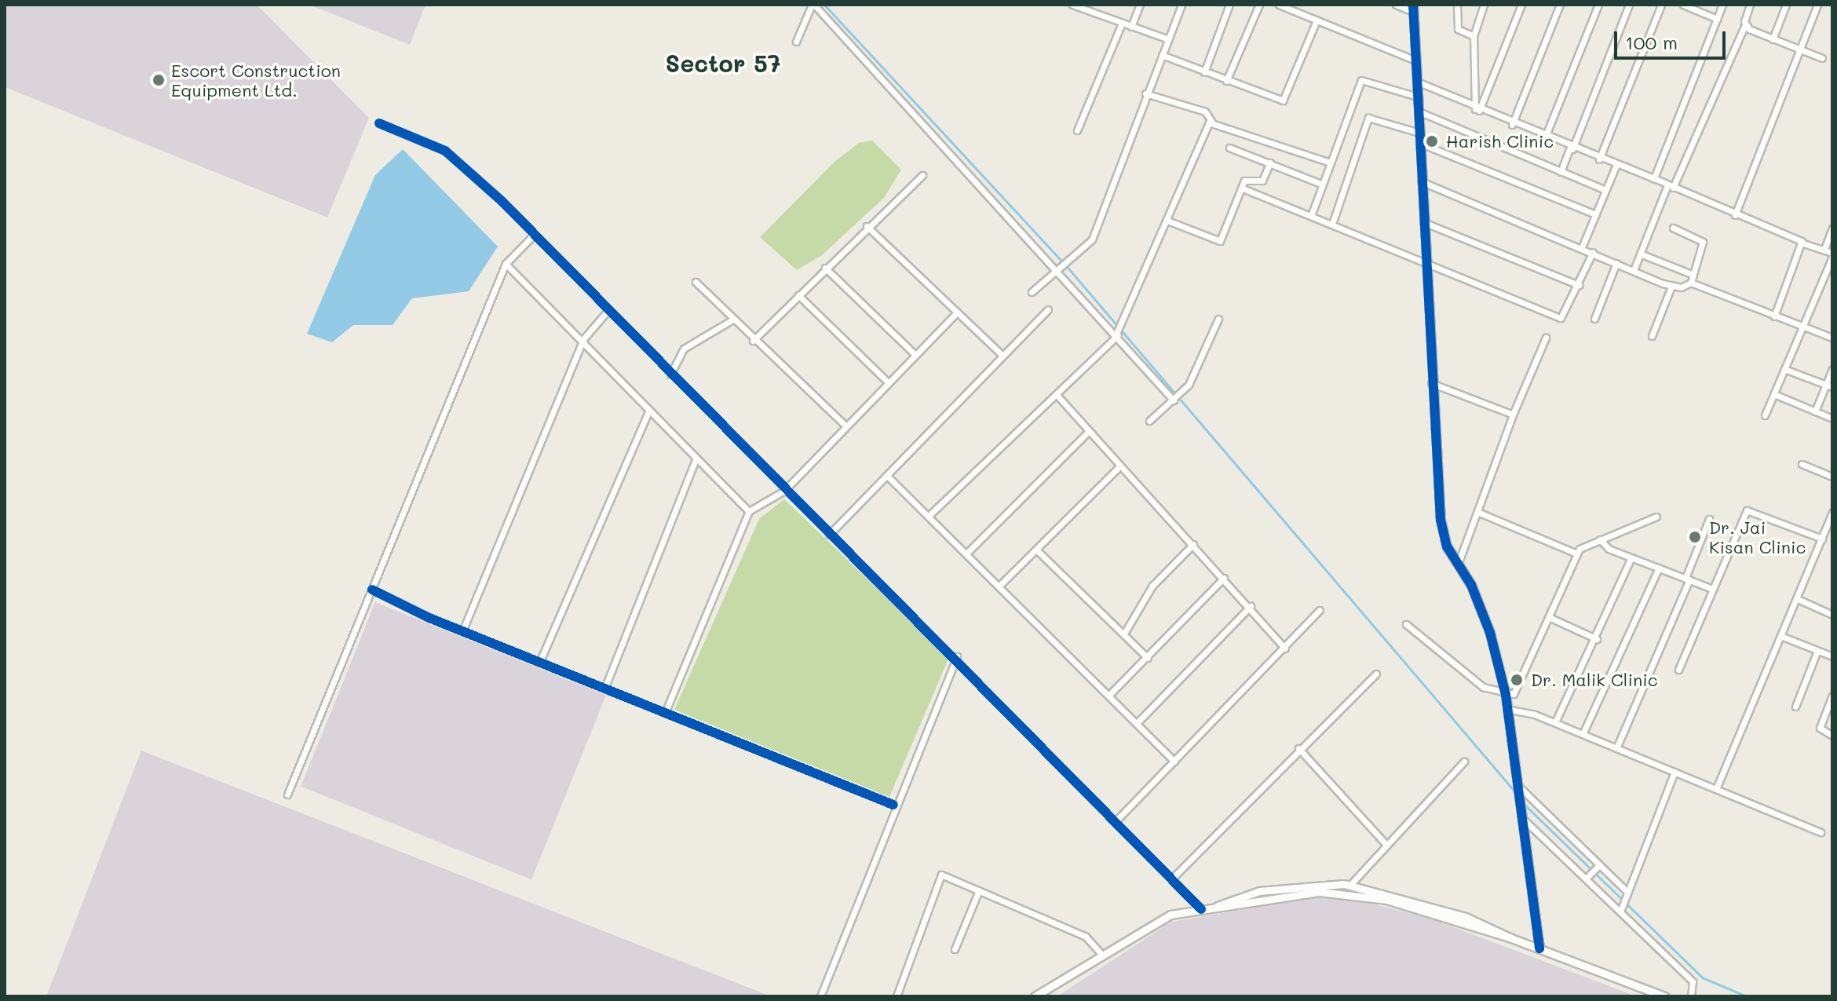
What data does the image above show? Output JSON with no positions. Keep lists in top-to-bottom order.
{
  "districts": ["Sector 57"],
  "places": [
    "Escort Construction Equipment Ltd.",
    "Harish Clinic",
    "Dr. Jai Kisan Clinic",
    "Dr. Malik Clinic"
  ],
  "scale_bar": "100 m"
}
